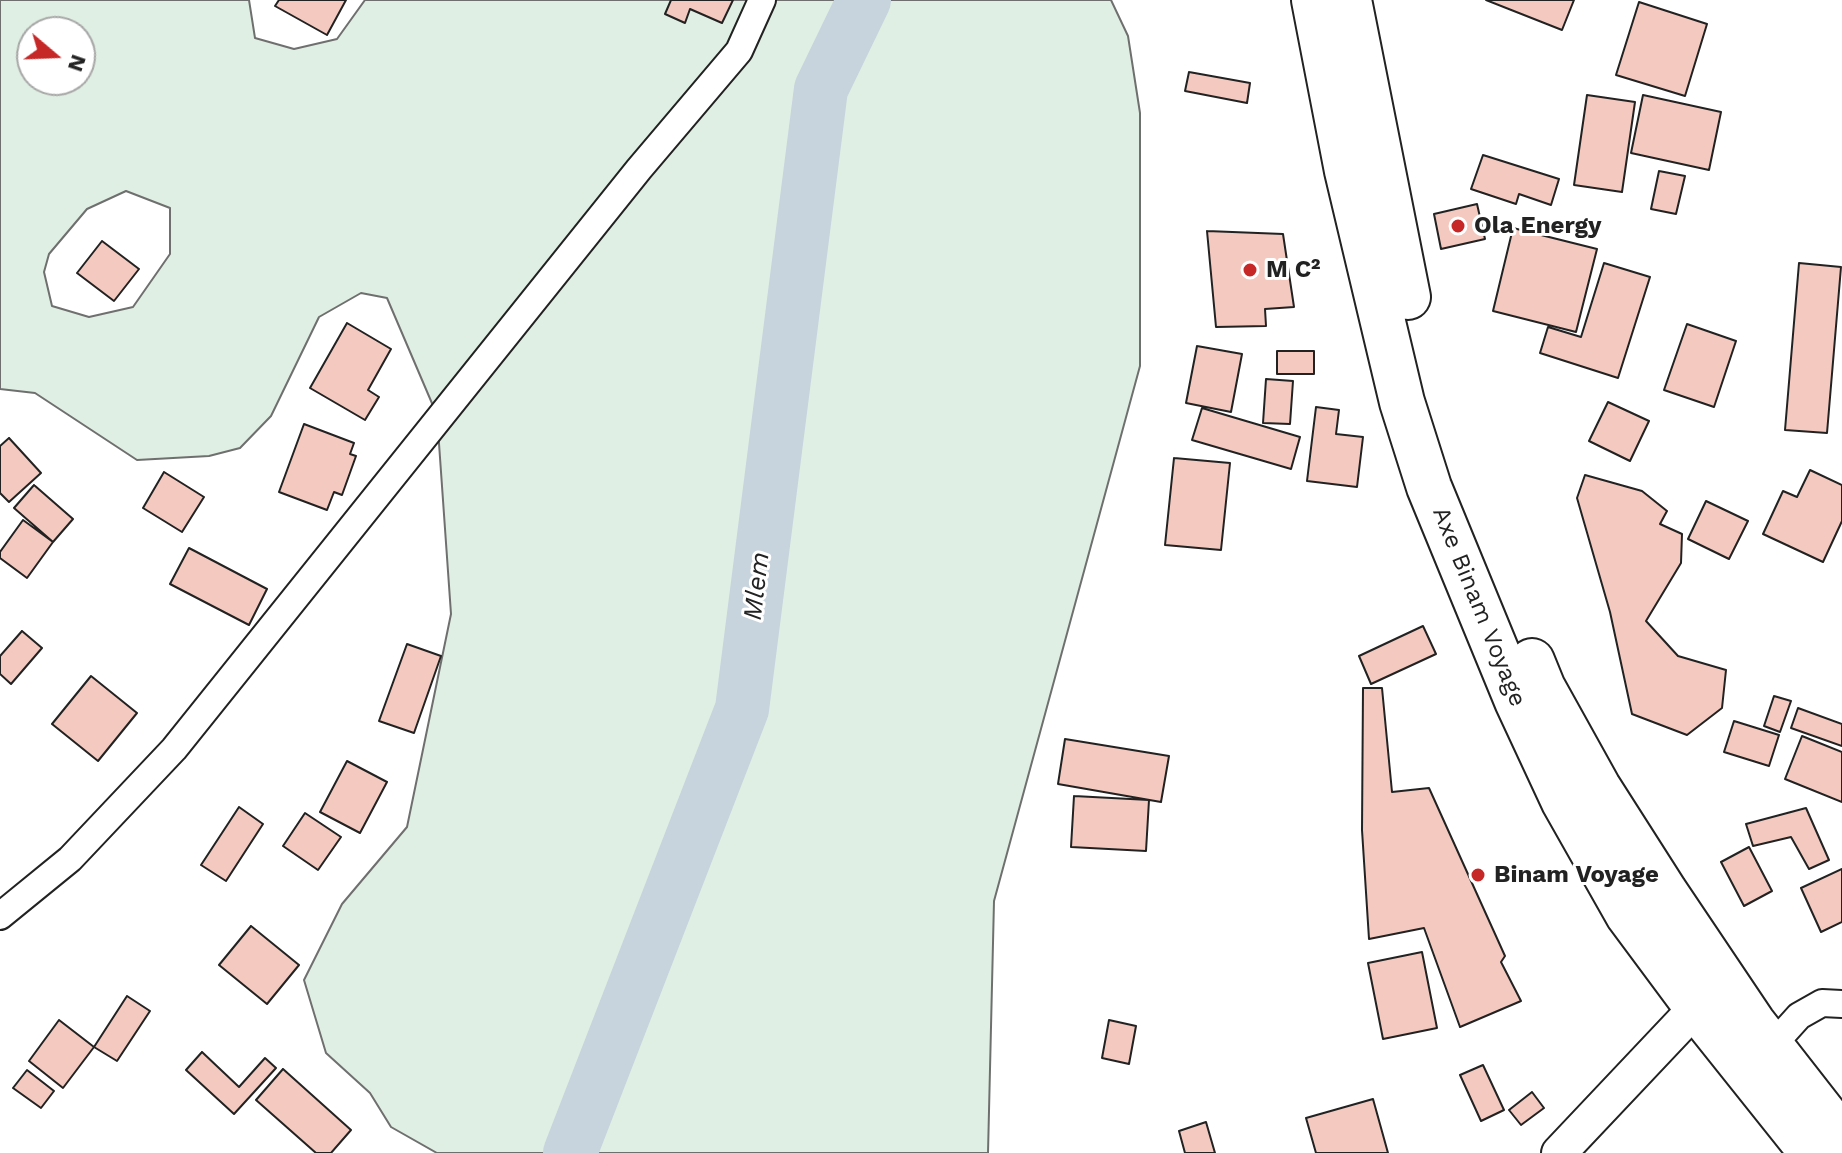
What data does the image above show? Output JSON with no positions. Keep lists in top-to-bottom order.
{
  "streets": {
    "highway": ["Axe Binam Voyage"]
  },
  "water": ["Mlem"],
  "places": ["Ola Energy", "M C²", "Binam Voyage"],
  "north": "right"
}
